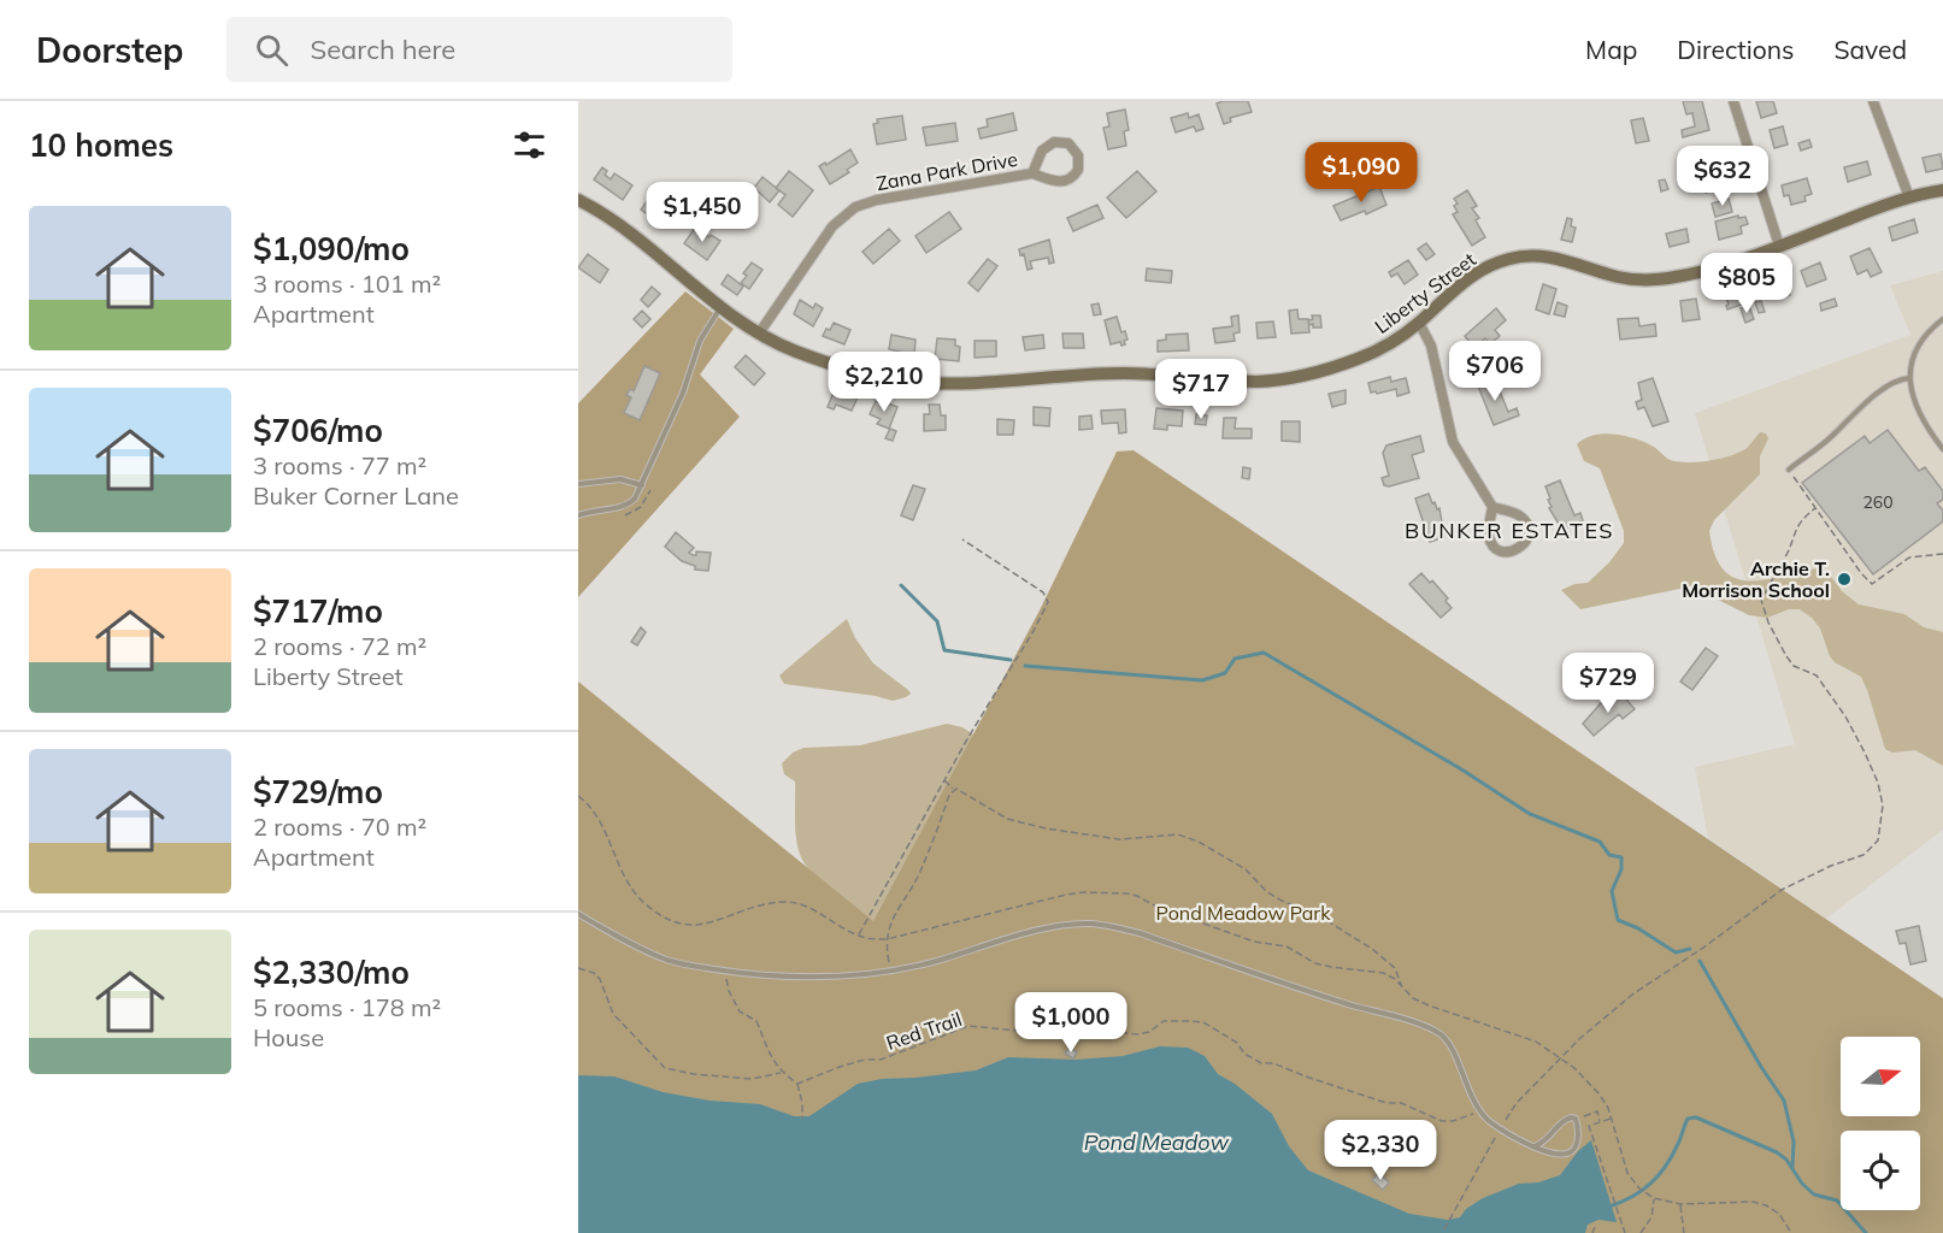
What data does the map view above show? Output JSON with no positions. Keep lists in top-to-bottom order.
{
  "streets": {
    "main road": ["Liberty Street"],
    "street": ["Zana Park Drive"],
    "path": ["Red Trail"]
  },
  "crossings": [
    ["Zana Park Drive", "Liberty Street"]
  ],
  "districts": ["BUNKER ESTATES"],
  "water": ["Pond Meadow"],
  "parks": ["Pond Meadow Park"],
  "places": ["Archie T. Morrison School"],
  "house_numbers": ["260"],
  "north": "right",
  "page": {
    "header": "Doorstep",
    "search": "Search here",
    "nav": ["Map", "Directions", "Saved"],
    "heading": "10 homes",
    "price": [
      "$1,090",
      "$632",
      "$1,450",
      "$805",
      "$706",
      "$2,210",
      "$717",
      "$729",
      "$1,000",
      "$2,330"
    ],
    "list": [
      {
        "name": "$1,090/mo",
        "note": "3 rooms · 101 m² · Apartment"
      },
      {
        "name": "$706/mo",
        "note": "3 rooms · 77 m² · Buker Corner Lane"
      },
      {
        "name": "$717/mo",
        "note": "2 rooms · 72 m² · Liberty Street"
      },
      {
        "name": "$729/mo",
        "note": "2 rooms · 70 m² · Apartment"
      },
      {
        "name": "$2,330/mo",
        "note": "5 rooms · 178 m² · House"
      }
    ]
  }
}
